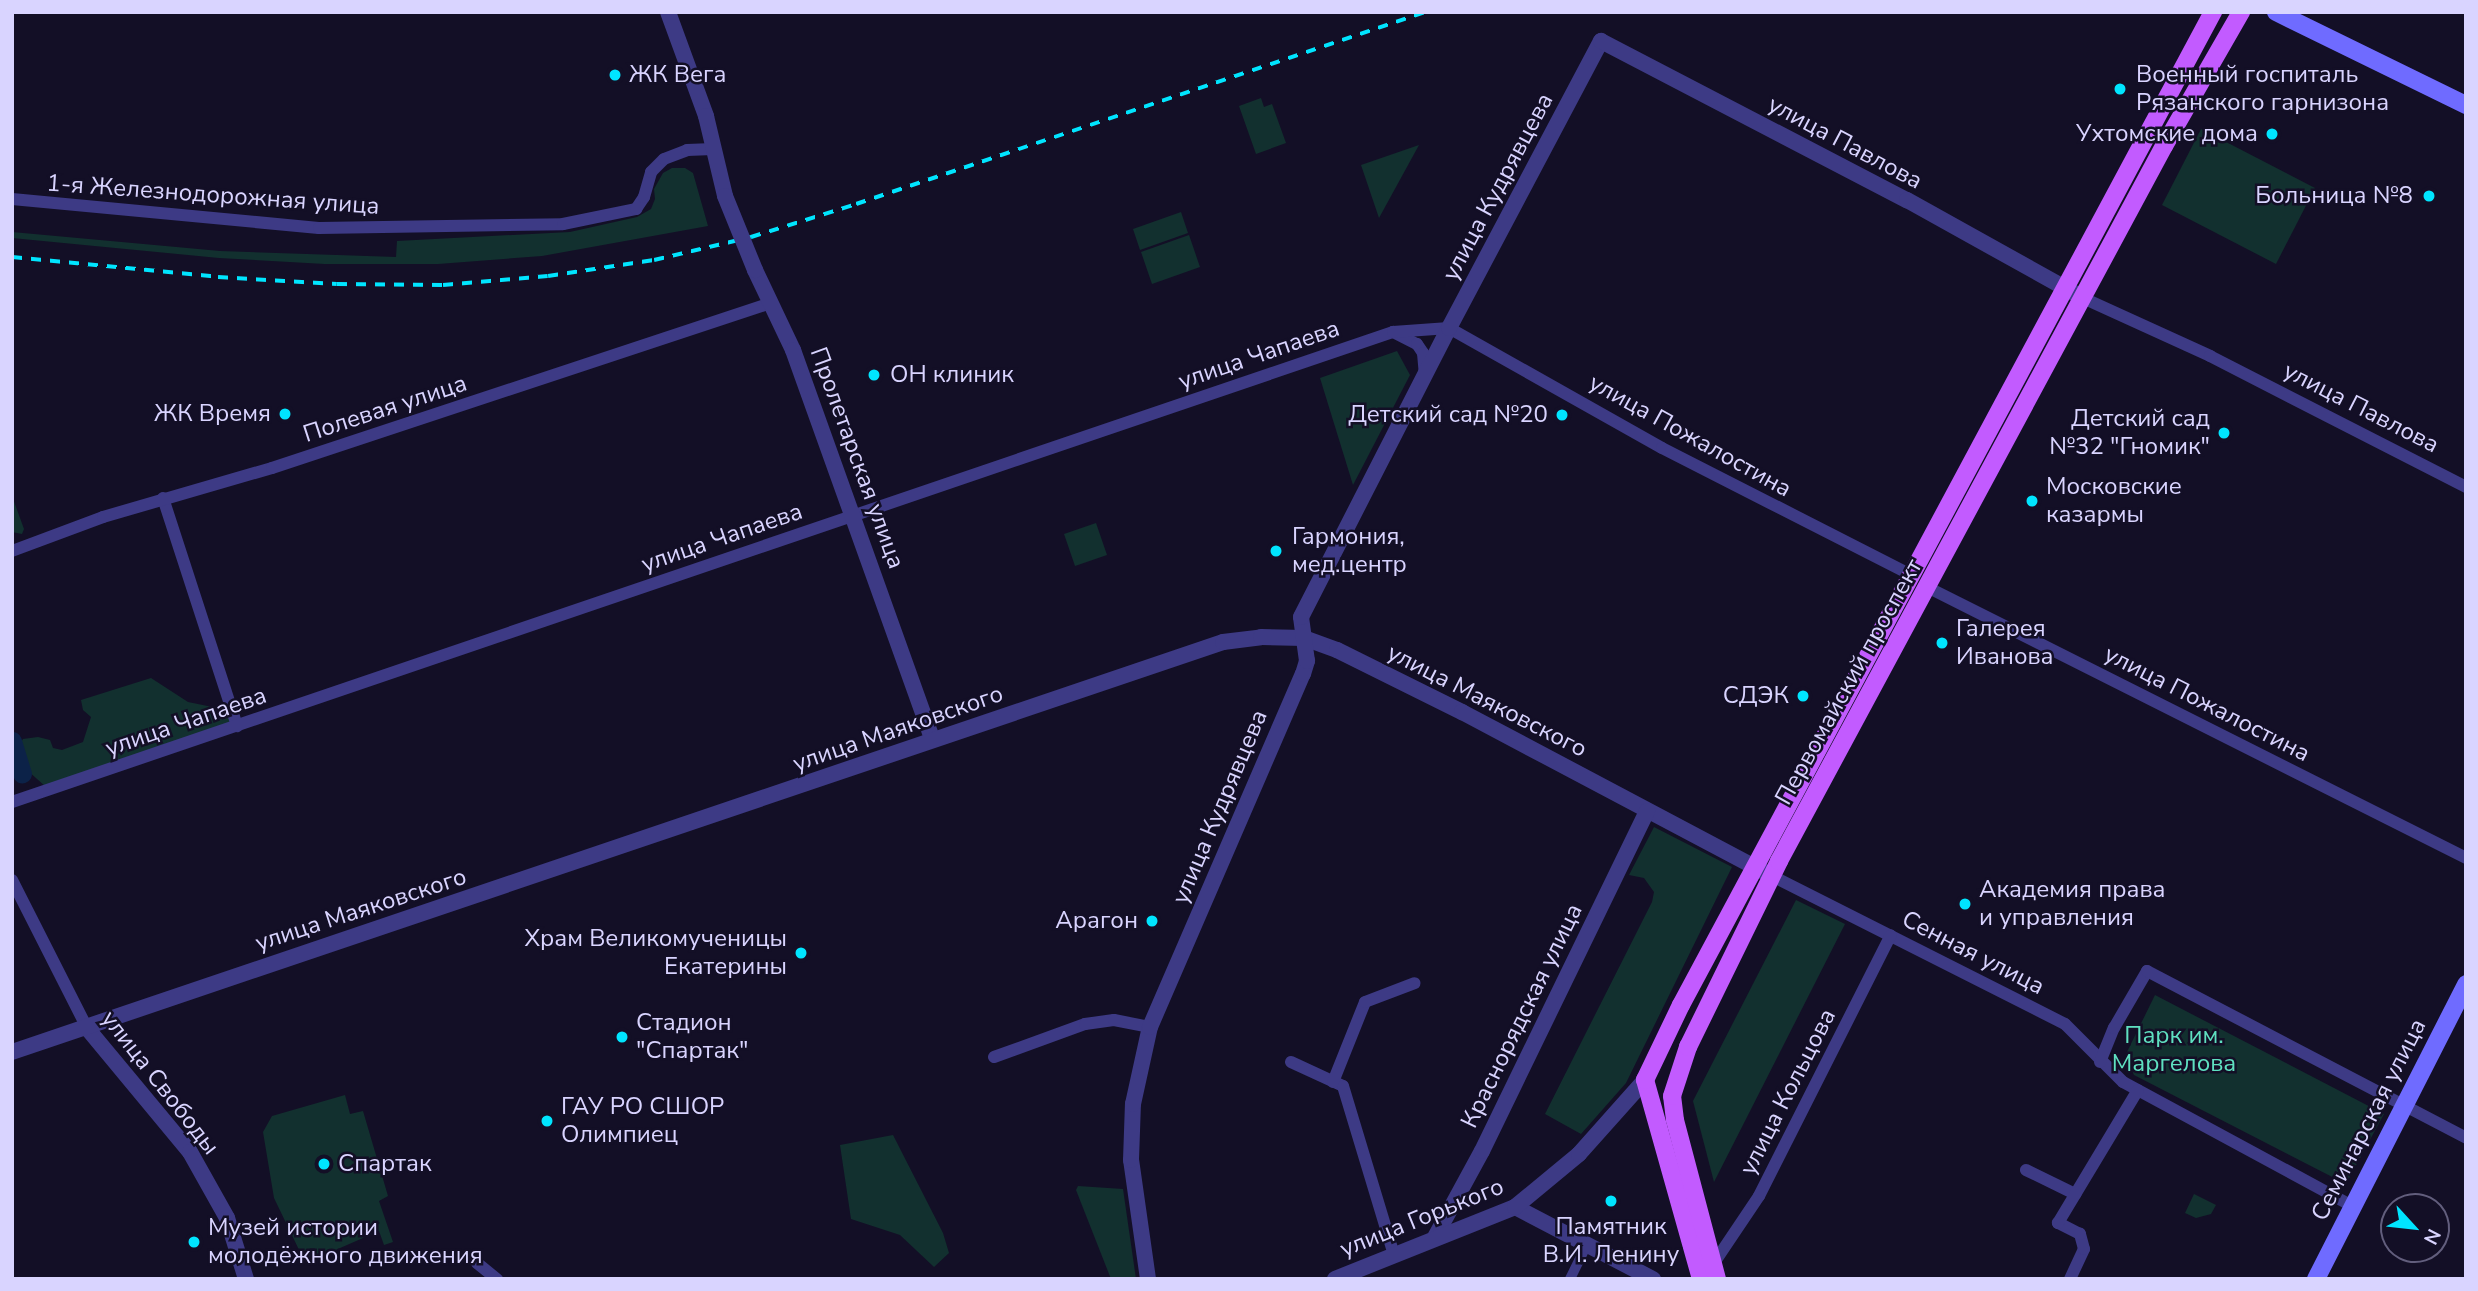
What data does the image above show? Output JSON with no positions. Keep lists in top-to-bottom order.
{
  "streets": {
    "main road": ["Первомайский проспект", "Семинарская улица"],
    "street": [
      "улица Павлова",
      "улица Кудрявцева",
      "1-я Железнодорожная улица",
      "улица Чапаева",
      "Полевая улица",
      "улица Пожалостина",
      "Пролетарская улица",
      "улица Маяковского",
      "Сенная улица",
      "Краснорядская улица",
      "улица Свободы",
      "улица Кольцова",
      "улица Горького"
    ]
  },
  "crossings": [
    ["улица Павлова", "улица Кудрявцева"],
    ["улица Павлова", "Первомайский проспект"],
    ["улица Кудрявцева", "улица Чапаева"],
    ["улица Кудрявцева", "улица Пожалостина"],
    ["улица Кудрявцева", "улица Маяковского"],
    ["1-я Железнодорожная улица", "Пролетарская улица"],
    ["улица Чапаева", "улица Пожалостина"],
    ["улица Чапаева", "Пролетарская улица"],
    ["Полевая улица", "Пролетарская улица"],
    ["улица Пожалостина", "Первомайский проспект"],
    ["Пролетарская улица", "улица Маяковского"],
    ["Первомайский проспект", "улица Маяковского"],
    ["Первомайский проспект", "Сенная улица"],
    ["Первомайский проспект", "улица Кольцова"],
    ["Первомайский проспект", "улица Горького"],
    ["улица Маяковского", "Сенная улица"],
    ["улица Маяковского", "Краснорядская улица"],
    ["улица Маяковского", "улица Свободы"],
    ["Сенная улица", "улица Кольцова"],
    ["Сенная улица", "Семинарская улица"],
    ["Краснорядская улица", "улица Горького"]
  ],
  "parks": ["Парк им. Маргелова"],
  "places": [
    "ЖК Вега",
    "Военный госпиталь Рязанского гарнизона",
    "Ухтомские дома",
    "Больница №8",
    "ОН клиник",
    "ЖК Время",
    "Детский сад №20",
    "Детский сад №32 \"Гномик\"",
    "Московские казармы",
    "Гармония, мед.центр",
    "Галерея Иванова",
    "СДЭК",
    "Академия права и управления",
    "Арагон",
    "Храм Великомученицы Екатерины",
    "Стадион \"Спартак\"",
    "ГАУ РО СШОР Олимпиец",
    "Спартак",
    "Памятник В.И. Ленину",
    "Музей истории молодёжного движения"
  ],
  "north": "bottom right"
}
